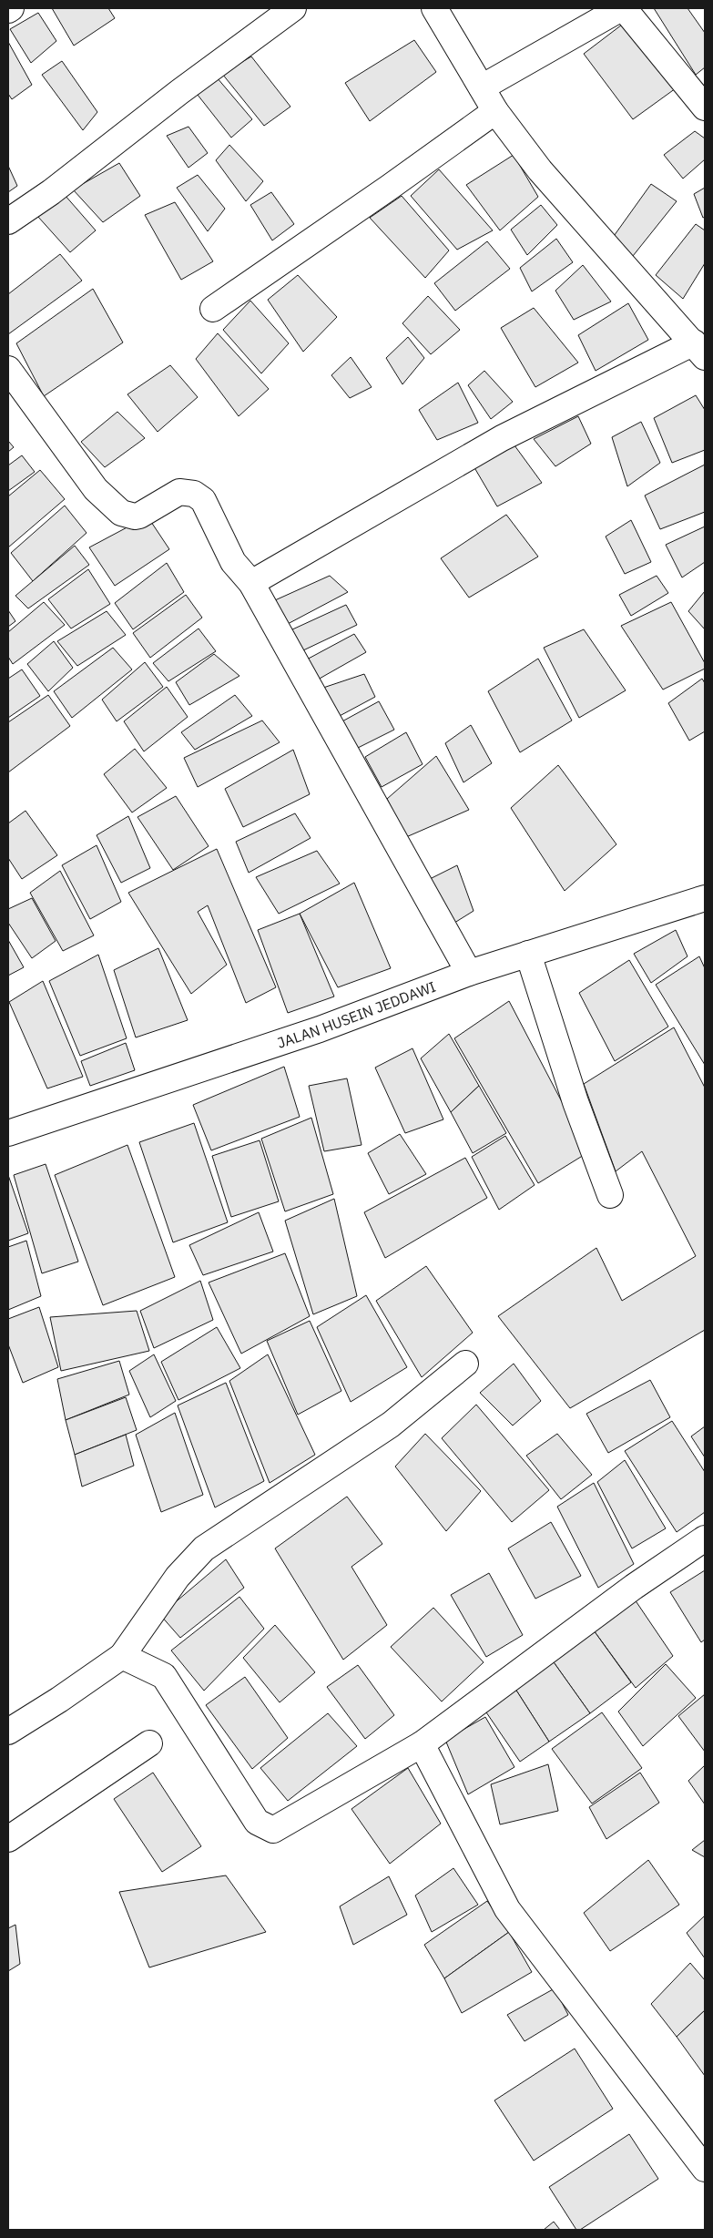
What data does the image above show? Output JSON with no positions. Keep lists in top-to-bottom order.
{
  "streets": {
    "street": ["JALAN HUSEIN JEDDAWI"]
  }
}
